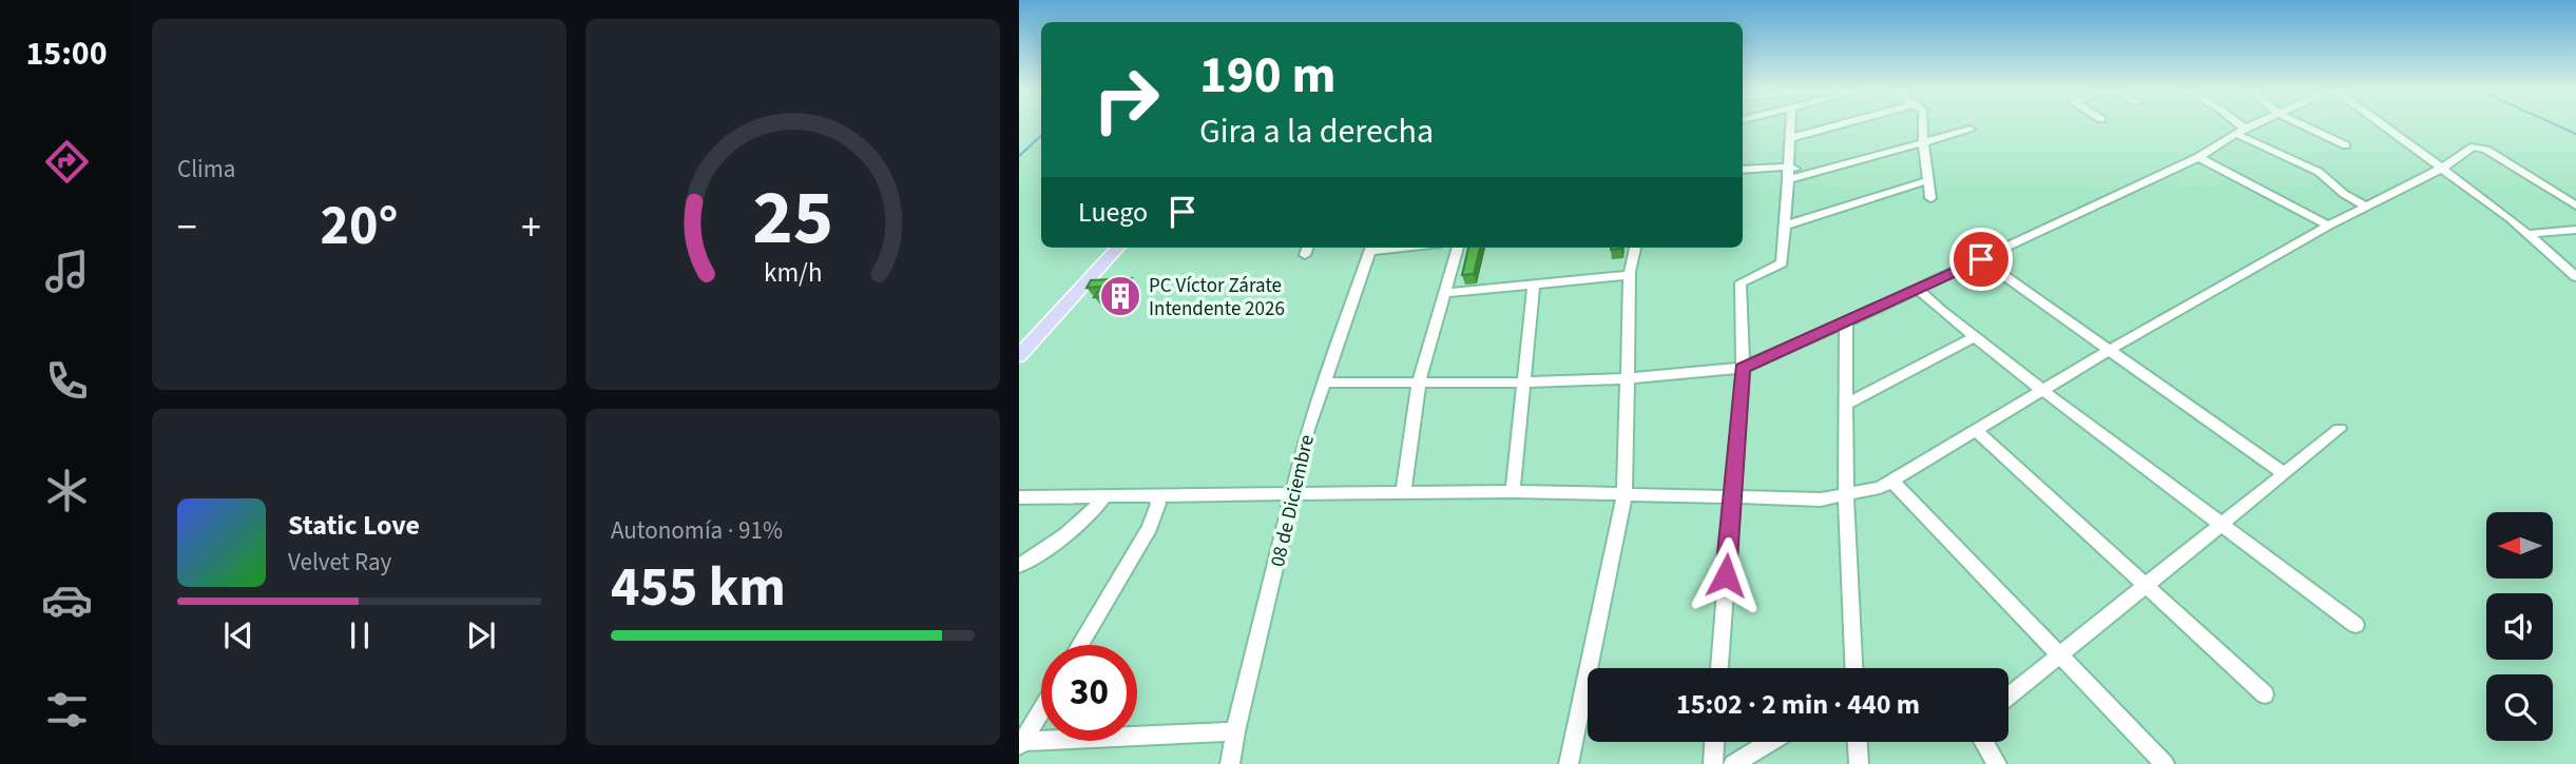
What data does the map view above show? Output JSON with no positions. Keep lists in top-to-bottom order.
{
  "streets": {
    "street": ["08 de Diciembre"]
  },
  "places": {
    "building": ["PC Víctor Zárate Intendente 2026"]
  },
  "north": "left",
  "page": {
    "tabs": "15:00",
    "tile": [
      "Clima",
      ["Autonomía · 91%", "455 km"]
    ],
    "turn": ["190 m", "Gira a la derecha"],
    "then": "Luego",
    "heat": ["−", "20°", "+"],
    "song": ["Static Love", "Velvet Ray"],
    "limit": "30",
    "trip": "15:02 · 2 min · 440 m",
    "gauge": ["25", "km/h"]
  }
}
